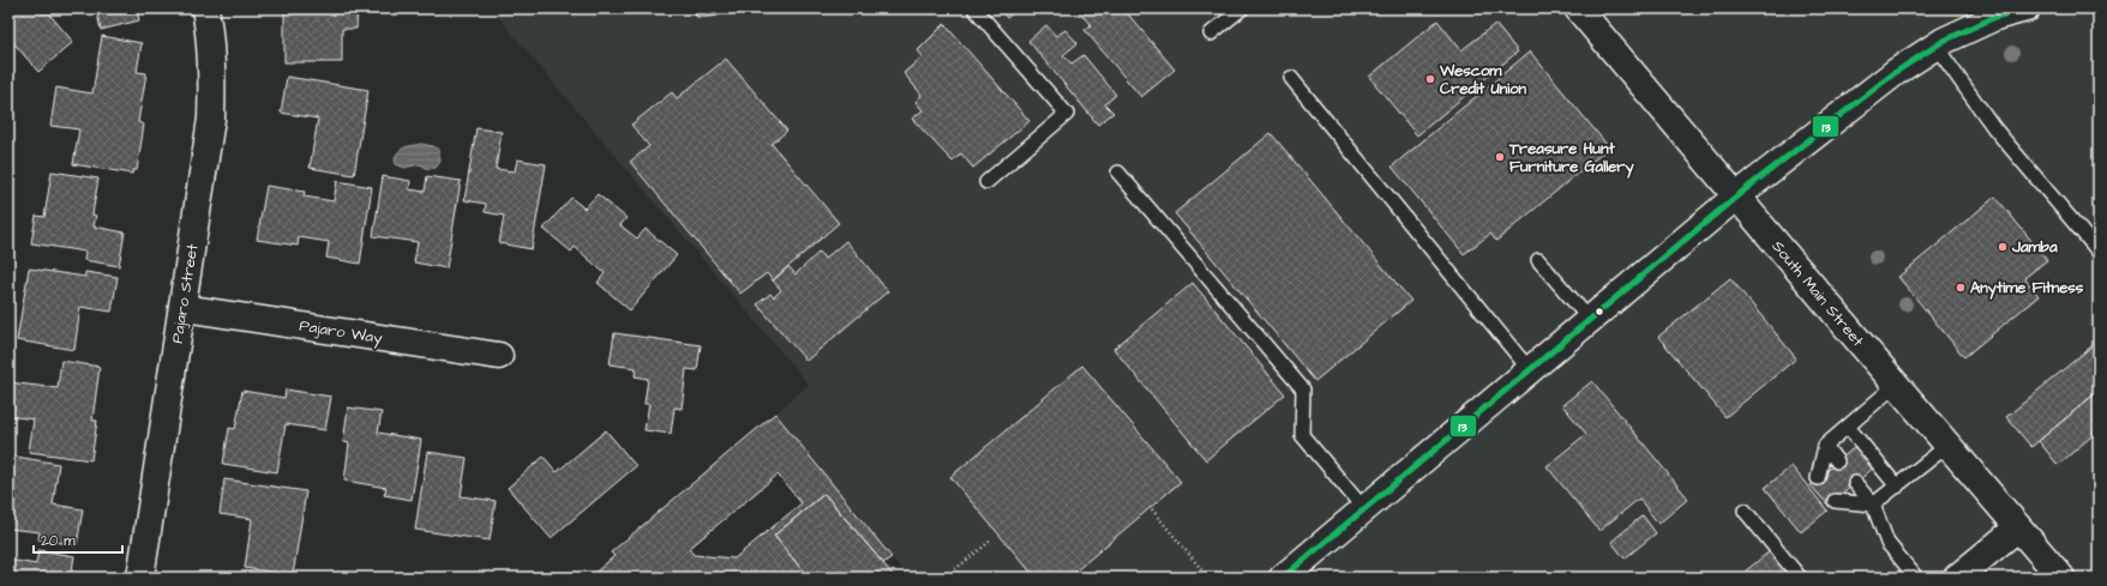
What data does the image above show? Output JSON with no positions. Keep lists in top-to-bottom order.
{
  "streets": {
    "street": ["Pajaro Street", "South Main Street", "Pajaro Way"]
  },
  "crossings": [
    ["Pajaro Street", "Pajaro Way"]
  ],
  "places": [
    "Wescom Credit Union",
    "Treasure Hunt Furniture Gallery",
    "Jamba",
    "Anytime Fitness"
  ],
  "lines": ["transit line 13"],
  "scale_bar": "20 m"
}
